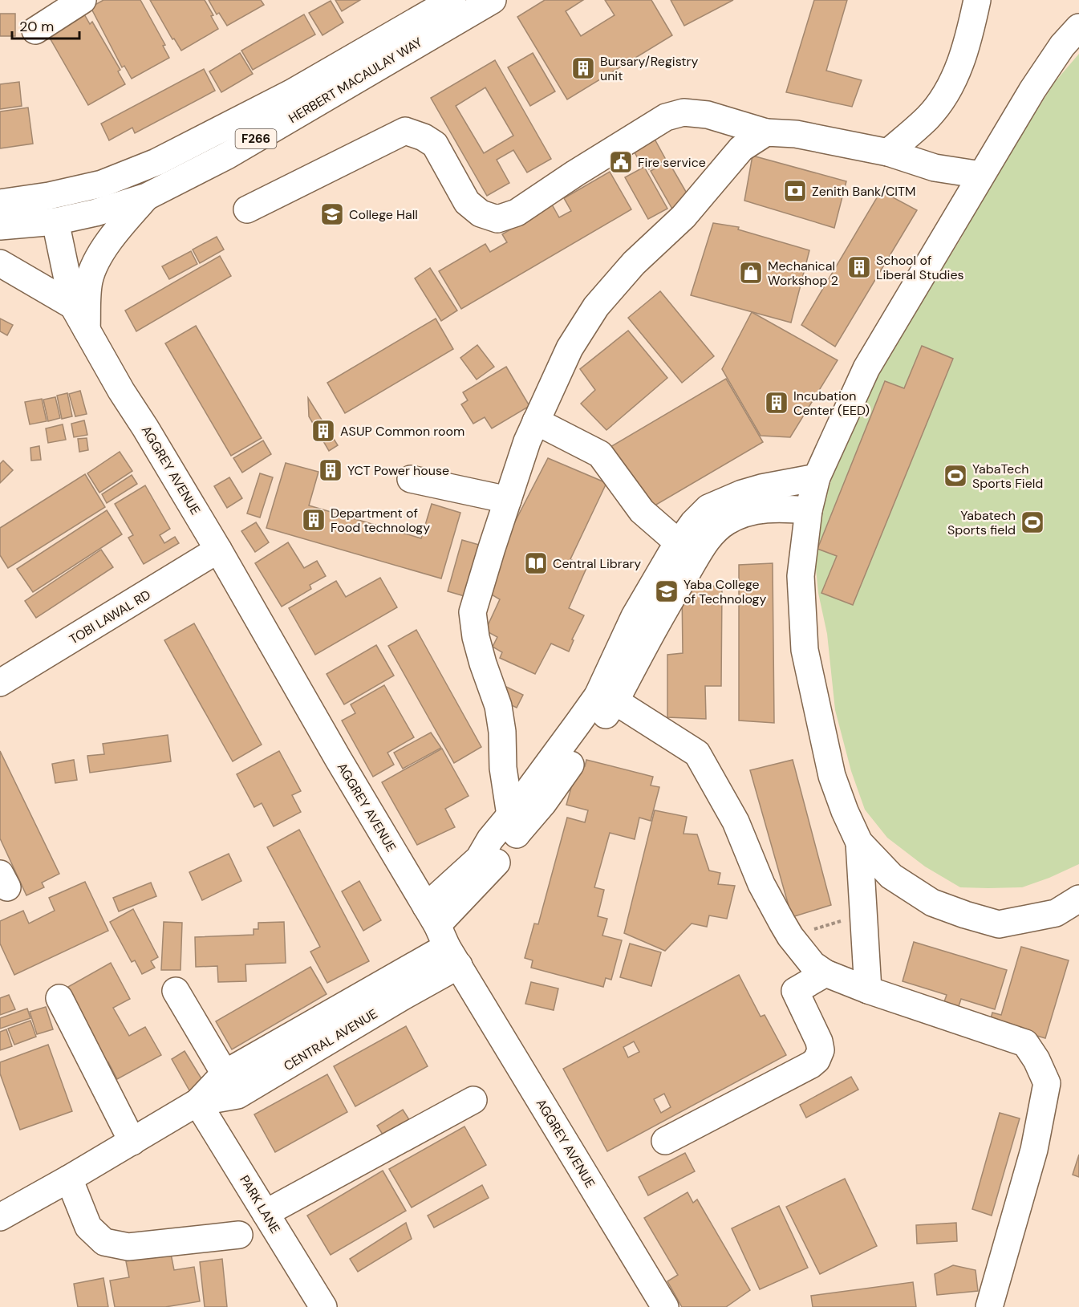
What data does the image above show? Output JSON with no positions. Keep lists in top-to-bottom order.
{
  "streets": {
    "main road": [
      "HERBERT MACAULAY WAY",
      "F266",
      "AGGREY AVENUE",
      "TOBI LAWAL RD",
      "CENTRAL AVENUE",
      "PARK LANE"
    ]
  },
  "crossings": [
    ["AGGREY AVENUE", "TOBI LAWAL RD"],
    ["AGGREY AVENUE", "CENTRAL AVENUE"],
    ["CENTRAL AVENUE", "PARK LANE"]
  ],
  "places": {
    "building": [
      "Bursary/Registry unit",
      "School of Liberal Studies",
      "Incubation Center (EED)",
      "ASUP Common room",
      "YCT Power house",
      "Department of Food technology"
    ],
    "public building": ["Fire service"],
    "bank": ["Zenith Bank/CITM"],
    "school or university": ["College Hall", "Yaba College of Technology"],
    "shop": ["Mechanical Workshop 2"],
    "sports": ["YabaTech Sports Field", "Yabatech Sports field"],
    "library": ["Central Library"]
  },
  "scale_bar": "20 m"
}
